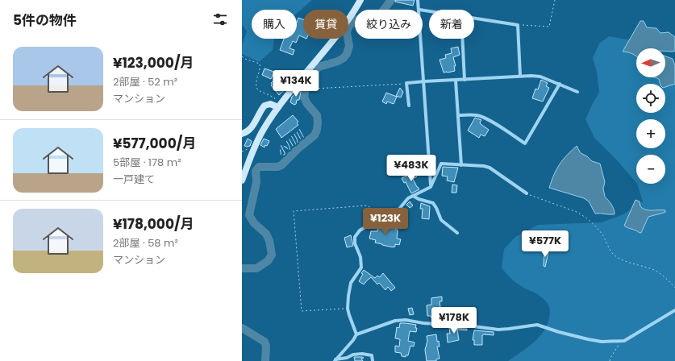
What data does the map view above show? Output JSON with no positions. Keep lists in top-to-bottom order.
{
  "water": ["小川川"],
  "north": "left",
  "page": {
    "heading": "5件の物件",
    "chip": [
      "購入",
      "賃貸",
      "絞り込み",
      "新着"
    ],
    "list": [
      {
        "name": "¥123,000/月",
        "note": "2部屋 · 52 m² · マンション"
      },
      {
        "name": "¥577,000/月",
        "note": "5部屋 · 178 m² · 一戸建て"
      },
      {
        "name": "¥178,000/月",
        "note": "2部屋 · 58 m² · マンション"
      }
    ],
    "map_buttons": ["+", "−"],
    "price": [
      "¥134K",
      "¥483K",
      "¥123K",
      "¥577K",
      "¥178K"
    ]
  }
}
